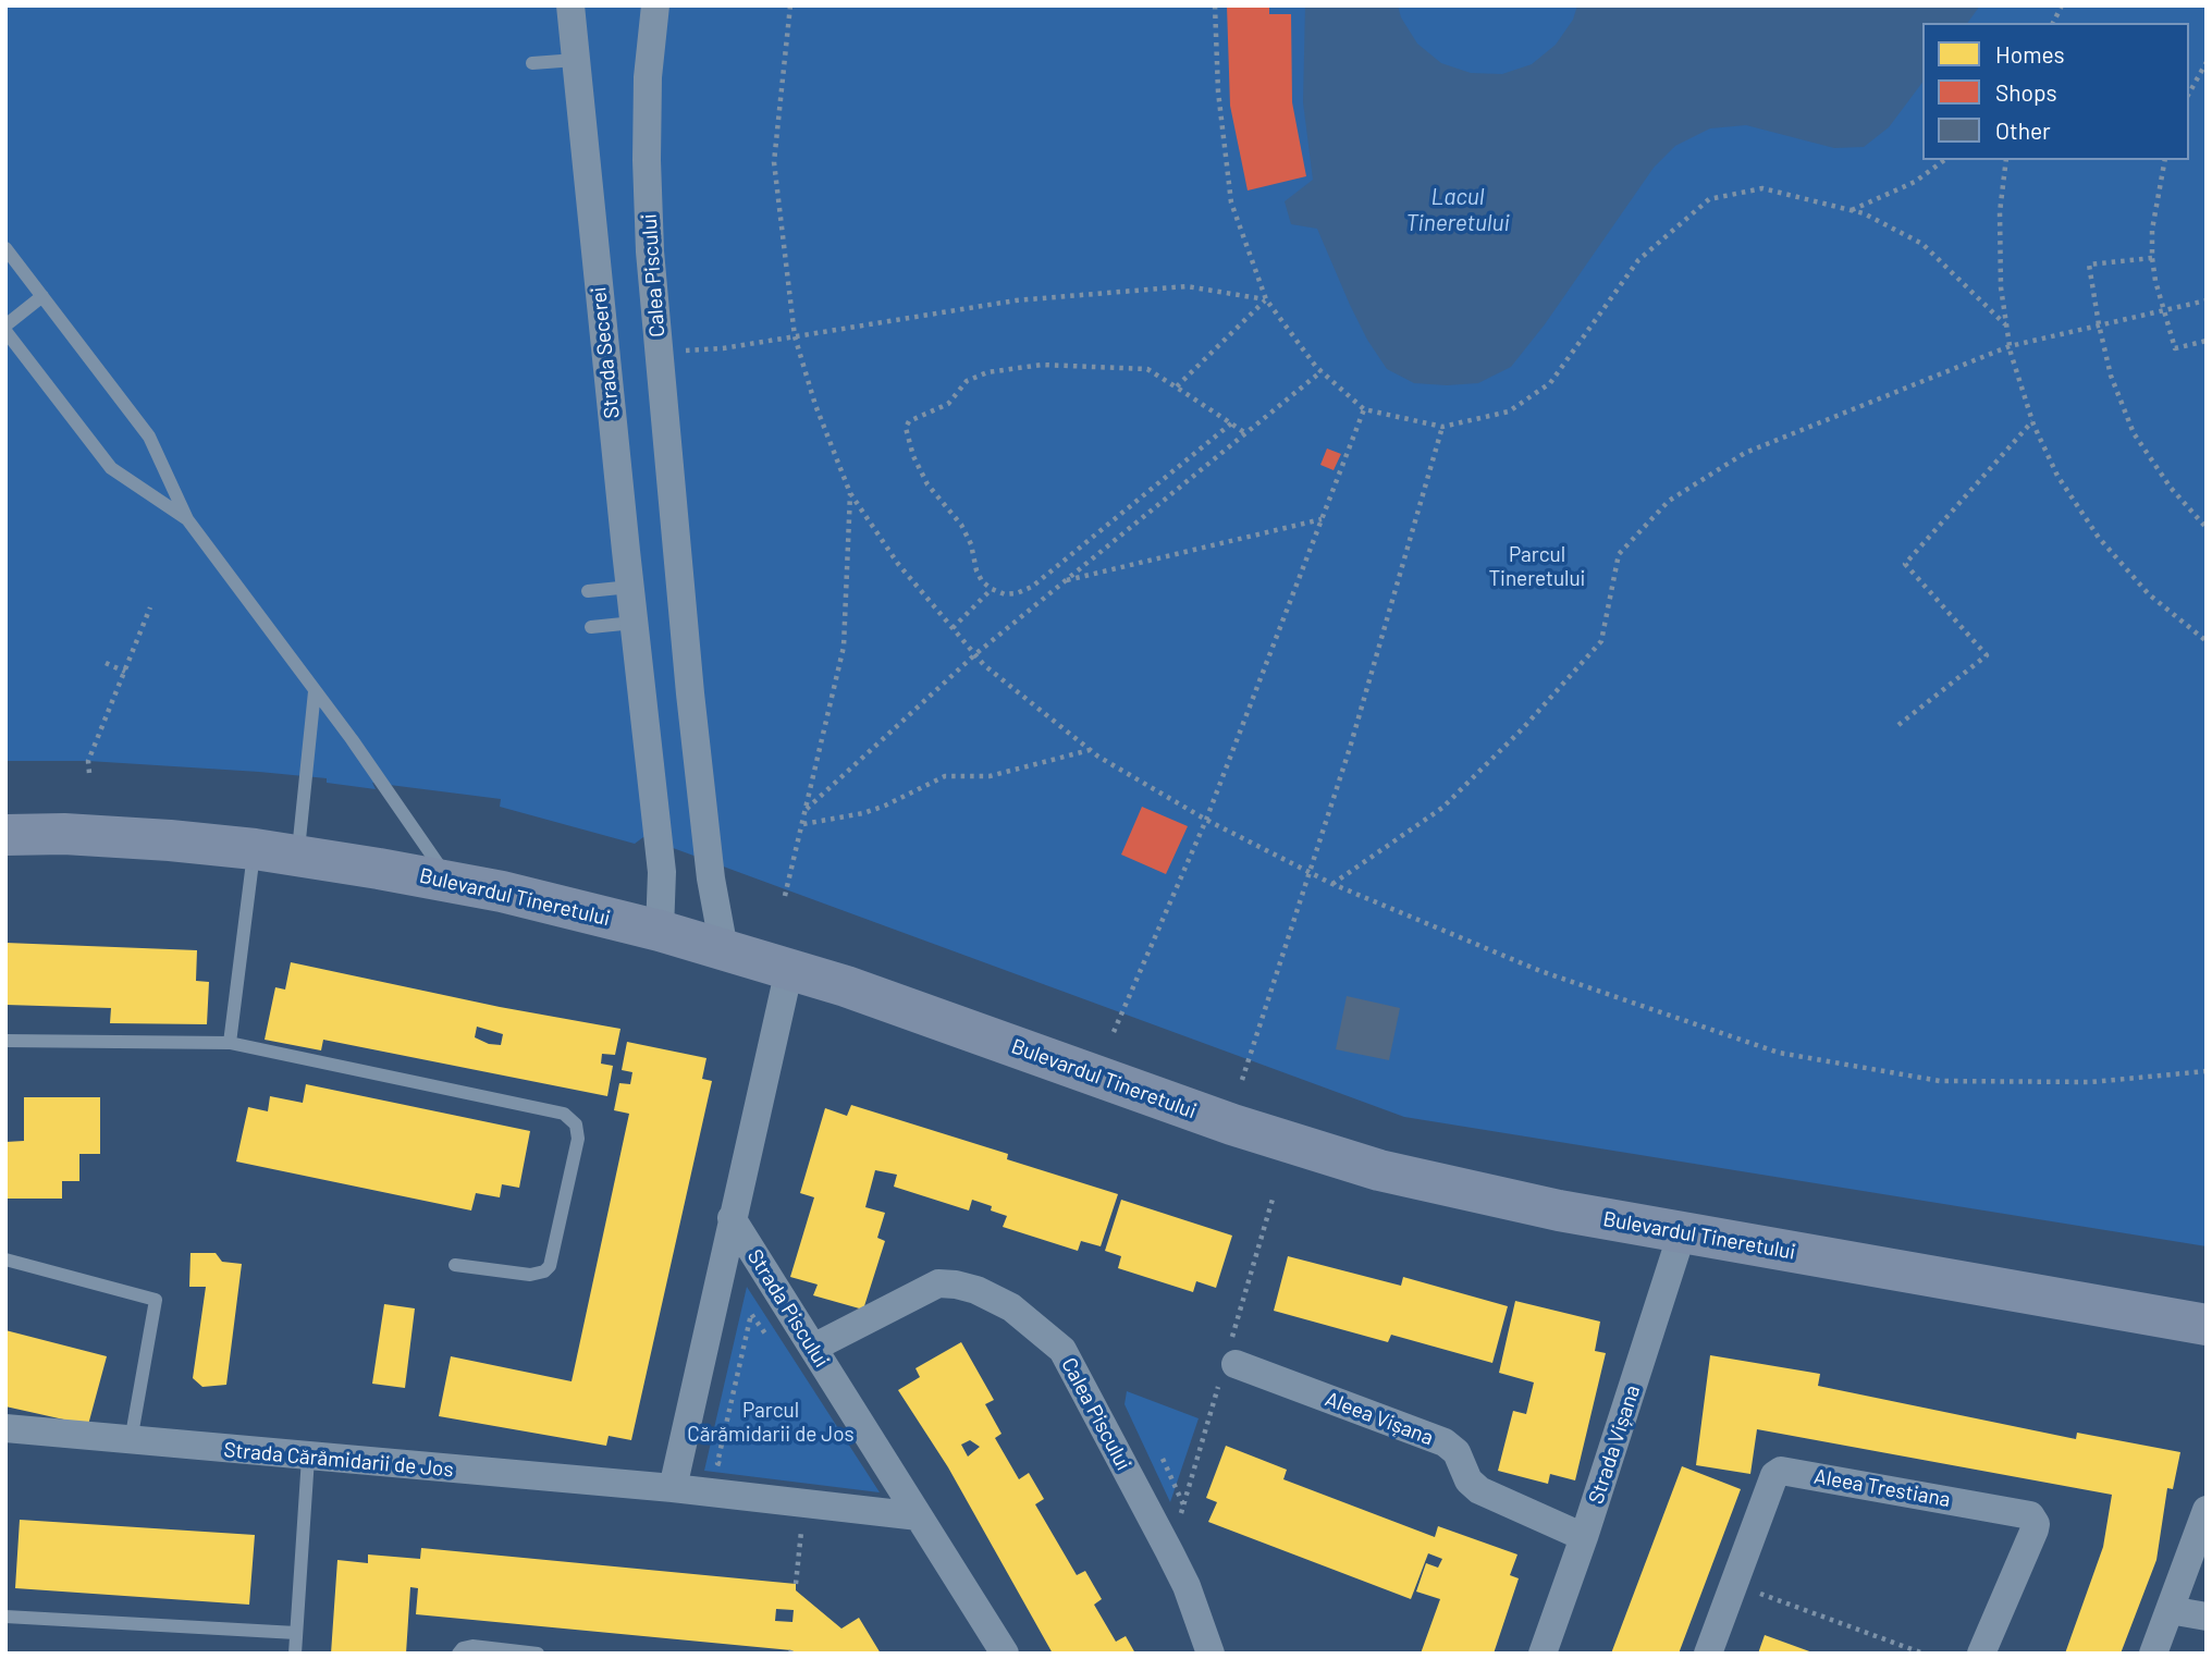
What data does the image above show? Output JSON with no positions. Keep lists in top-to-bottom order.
{
  "streets": {
    "main road": ["Bulevardul Tineretului"],
    "street": [
      "Calea Piscului",
      "Strada Secerei",
      "Strada Piscului",
      "Aleea Vișana",
      "Strada Vișana",
      "Strada Cărămidarii de Jos",
      "Aleea Trestiana"
    ]
  },
  "crossings": [
    ["Calea Piscului", "Bulevardul Tineretului"],
    ["Calea Piscului", "Strada Piscului"],
    ["Strada Secerei", "Bulevardul Tineretului"],
    ["Bulevardul Tineretului", "Strada Vișana"],
    ["Strada Piscului", "Strada Cărămidarii de Jos"],
    ["Aleea Vișana", "Strada Vișana"]
  ],
  "water": ["Lacul Tineretului"],
  "parks": ["Parcul Tineretului", "Parcul Cărămidarii de Jos"],
  "legend": ["Homes", "Shops", "Other"]
}
